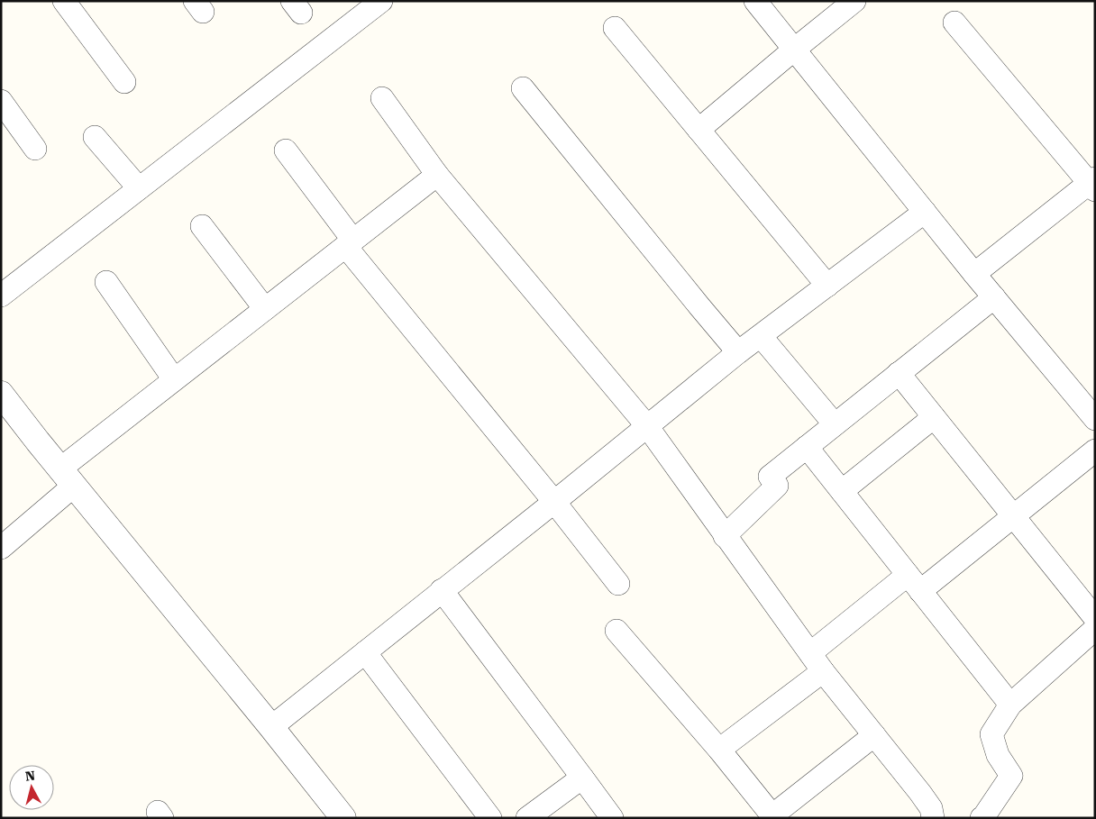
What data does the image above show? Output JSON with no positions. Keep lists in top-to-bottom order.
{
  "north": "top"
}
